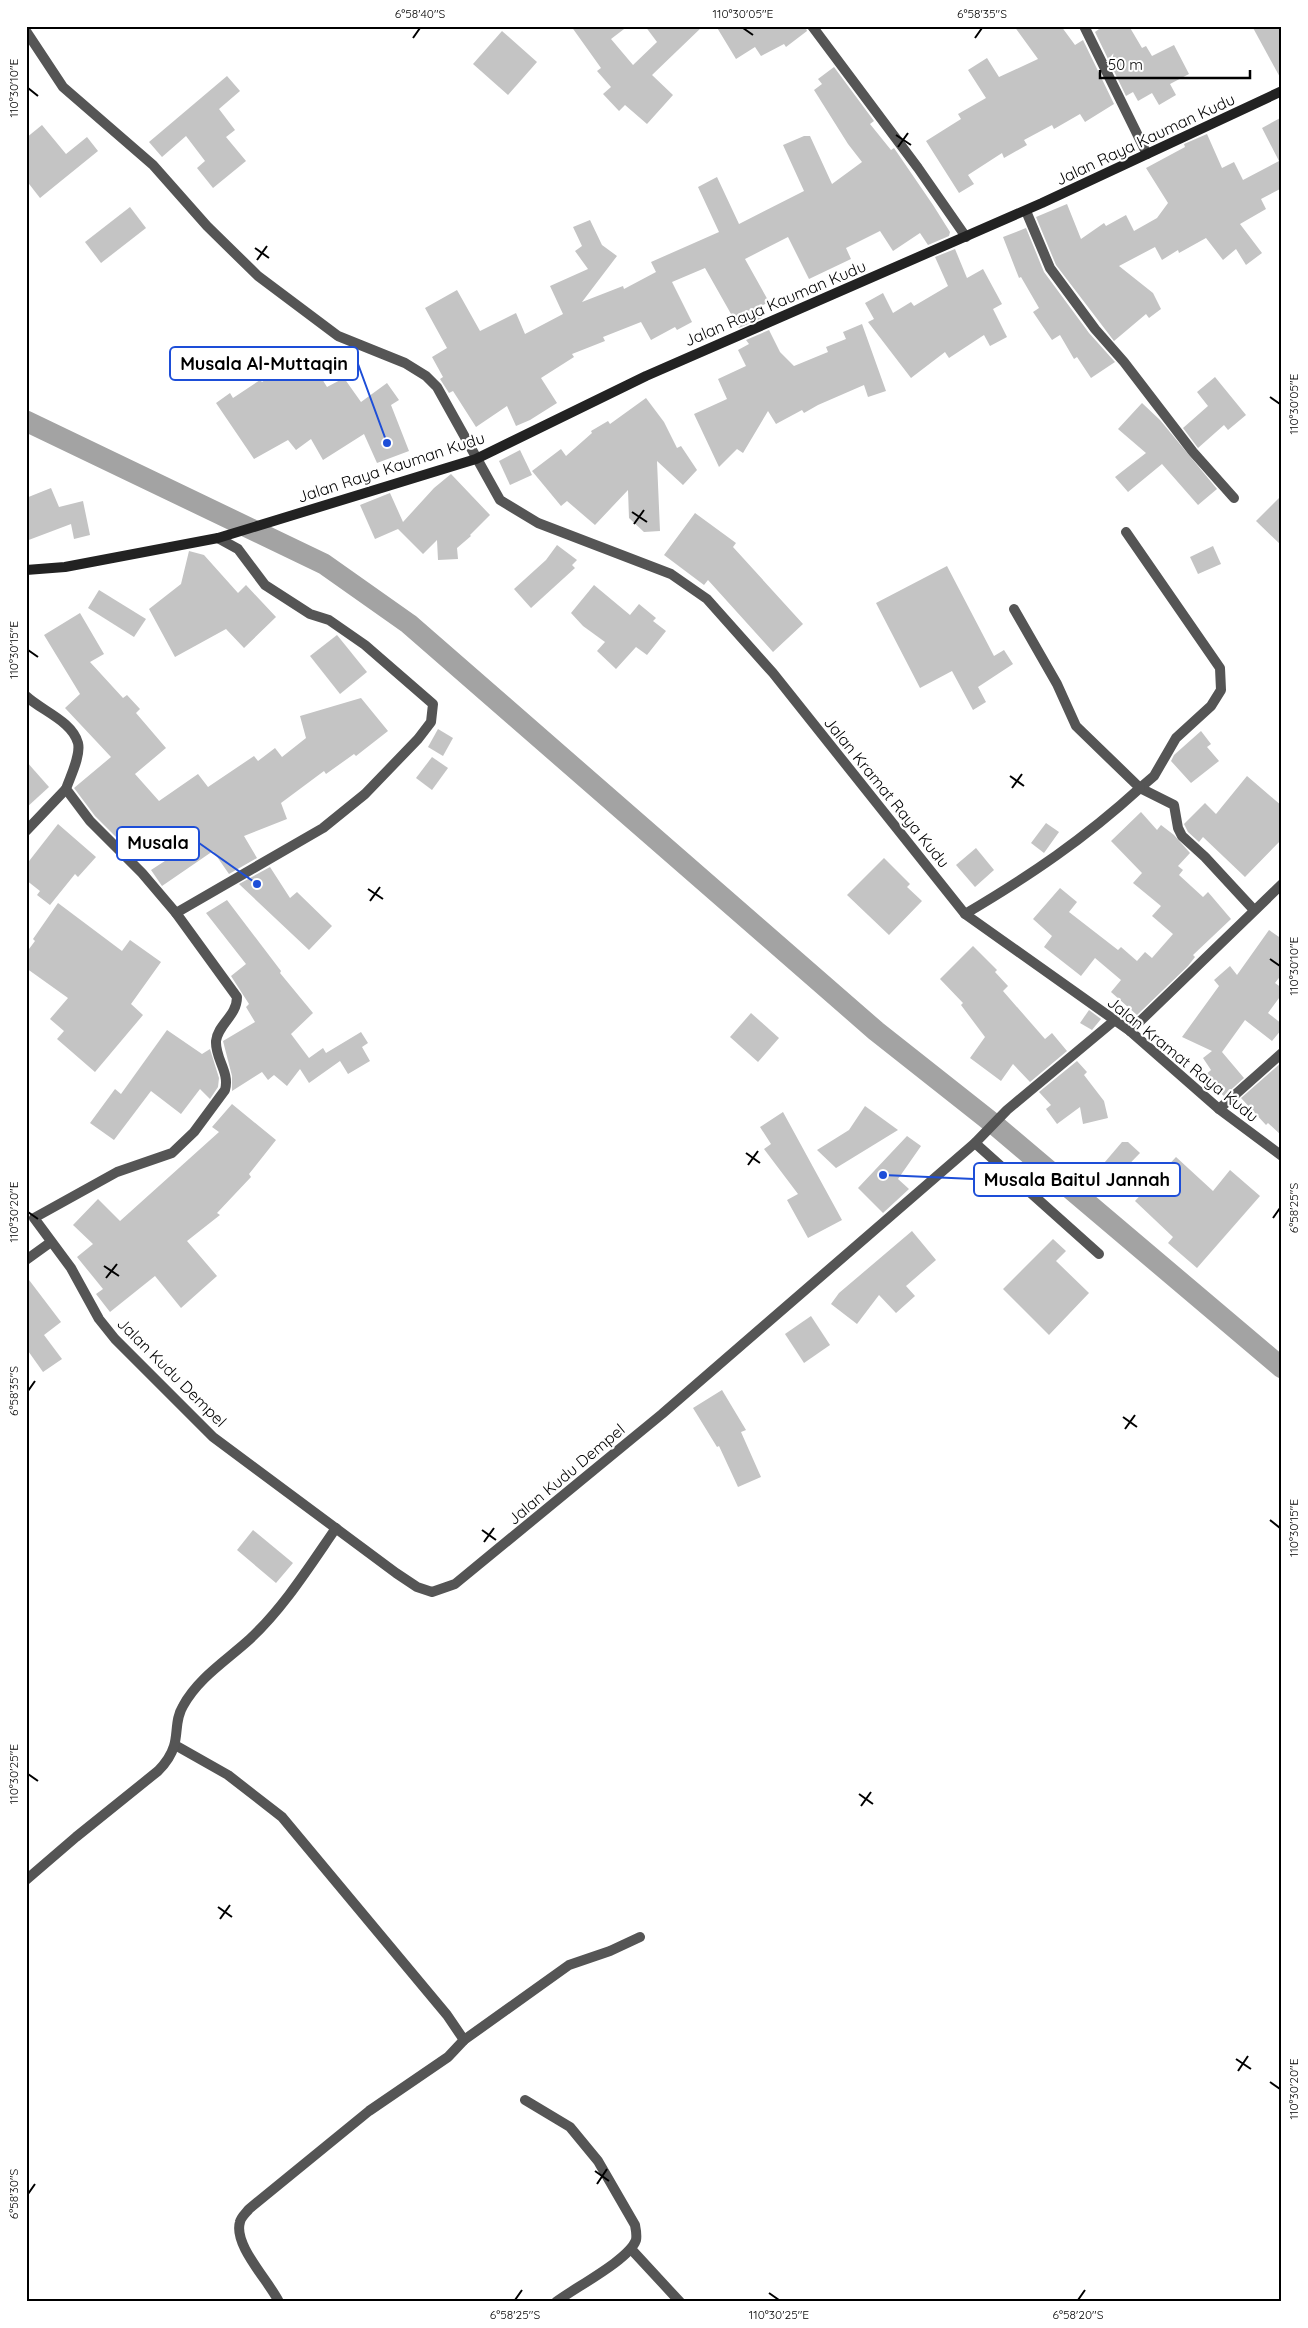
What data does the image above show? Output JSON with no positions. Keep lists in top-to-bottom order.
{
  "streets": {
    "street": ["Jalan Raya Kauman Kudu", "Jalan Kramat Raya Kudu", "Jalan Kudu Dempel"]
  },
  "crossings": [
    ["Jalan Raya Kauman Kudu", "Jalan Kramat Raya Kudu"],
    ["Jalan Kramat Raya Kudu", "Jalan Kudu Dempel"]
  ],
  "places": ["Musala Al-Muttaqin", "Musala", "Musala Baitul Jannah"],
  "scale_bar": "50 m",
  "coordinates": [
    "6°58'40\"S",
    "110°30'05\"E",
    "6°58'35\"S",
    "110°30'10\"E",
    "110°30'15\"E",
    "6°58'25\"S",
    "110°30'20\"E",
    "110°30'25\"E",
    "6°58'30\"S",
    "6°58'20\"S"
  ]
}
